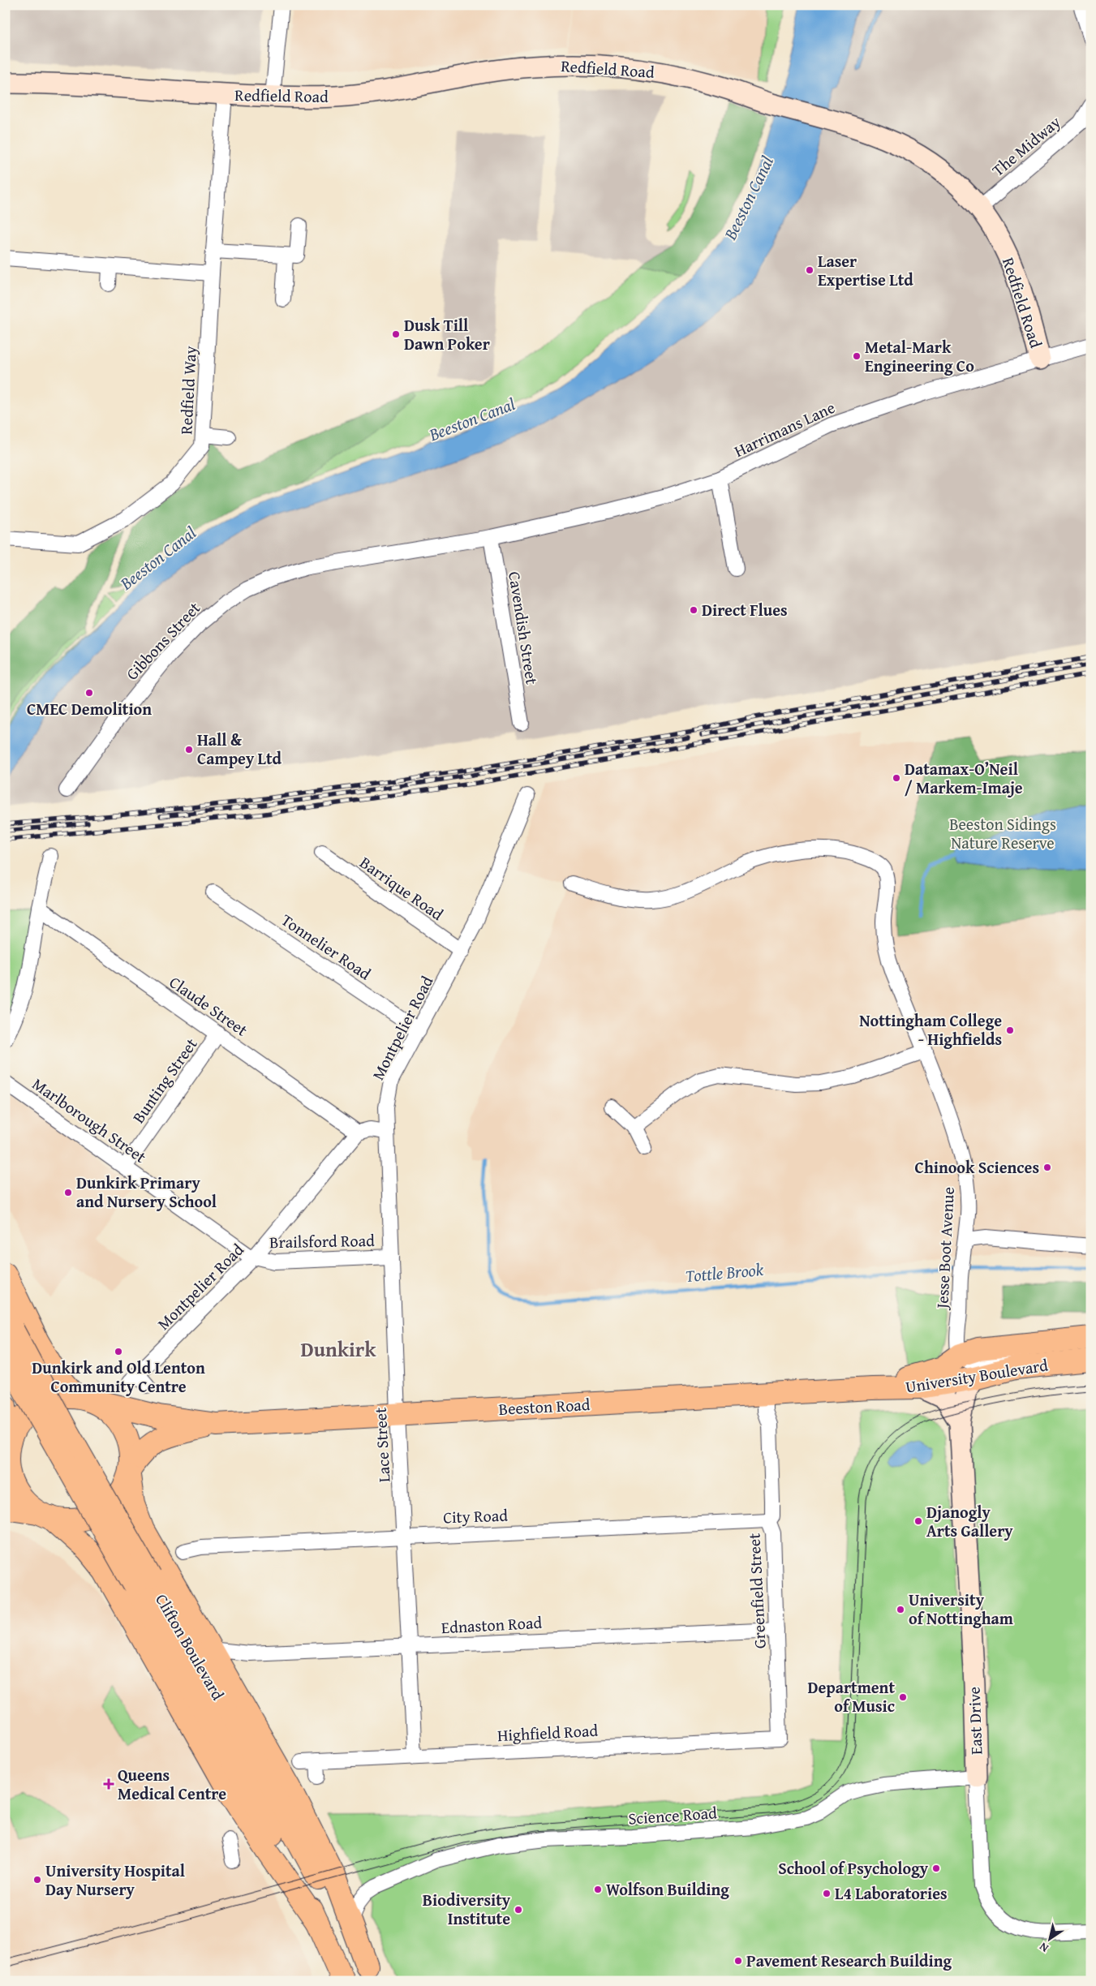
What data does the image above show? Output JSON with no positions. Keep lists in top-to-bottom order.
{
  "streets": {
    "main road": ["University Boulevard", "Beeston Road", "Clifton Boulevard"],
    "street": [
      "Redfield Road",
      "The Midway",
      "Redfield Way",
      "Harrimans Lane",
      "Cavendish Street",
      "Gibbons Street",
      "Barrique Road",
      "Tonnelier Road",
      "Claude Street",
      "Montpelier Road",
      "Bunting Street",
      "Marlborough Street",
      "Brailsford Road",
      "Jesse Boot Avenue",
      "Lace Street",
      "City Road",
      "Greenfield Street",
      "Ednaston Road",
      "East Drive",
      "Highfield Road",
      "Science Road"
    ]
  },
  "crossings": [
    ["Redfield Road", "The Midway"],
    ["Redfield Road", "Redfield Way"],
    ["Redfield Road", "Harrimans Lane"],
    ["Harrimans Lane", "Cavendish Street"],
    ["Harrimans Lane", "Gibbons Street"],
    ["Cavendish Street", "Gibbons Street"],
    ["Barrique Road", "Montpelier Road"],
    ["Tonnelier Road", "Montpelier Road"],
    ["Claude Street", "Montpelier Road"],
    ["Claude Street", "Bunting Street"],
    ["Montpelier Road", "Marlborough Street"],
    ["Montpelier Road", "Brailsford Road"],
    ["Montpelier Road", "Lace Street"],
    ["Bunting Street", "Marlborough Street"],
    ["Marlborough Street", "Brailsford Road"],
    ["Brailsford Road", "Lace Street"],
    ["Jesse Boot Avenue", "University Boulevard"],
    ["University Boulevard", "Beeston Road"],
    ["University Boulevard", "East Drive"],
    ["Beeston Road", "Lace Street"],
    ["Beeston Road", "Greenfield Street"],
    ["Lace Street", "City Road"],
    ["Lace Street", "Ednaston Road"],
    ["Lace Street", "Highfield Road"],
    ["City Road", "Greenfield Street"],
    ["Greenfield Street", "Ednaston Road"],
    ["Greenfield Street", "Highfield Road"],
    ["East Drive", "Science Road"]
  ],
  "districts": ["Dunkirk"],
  "water": ["Beeston Canal", "Tottle Brook"],
  "parks": ["Beeston Sidings Nature Reserve"],
  "places": {
    "other": [
      "Laser Expertise Ltd",
      "Dusk Till Dawn Poker",
      "Metal-Mark Engineering Co",
      "Direct Flues",
      "CMEC Demolition",
      "Hall & Campey Ltd",
      "Datamax-O’Neil / Markem-Imaje",
      "Nottingham College - Highfields",
      "Chinook Sciences",
      "Dunkirk Primary and Nursery School",
      "Dunkirk and Old Lenton Community Centre",
      "Djanogly Arts Gallery",
      "University of Nottingham",
      "Department of Music",
      "School of Psychology",
      "University Hospital Day Nursery",
      "Wolfson Building",
      "L4 Laboratories",
      "Biodiversity Institute",
      "Pavement Research Building"
    ],
    "health": ["Queens Medical Centre"]
  },
  "north": "bottom left"
}
